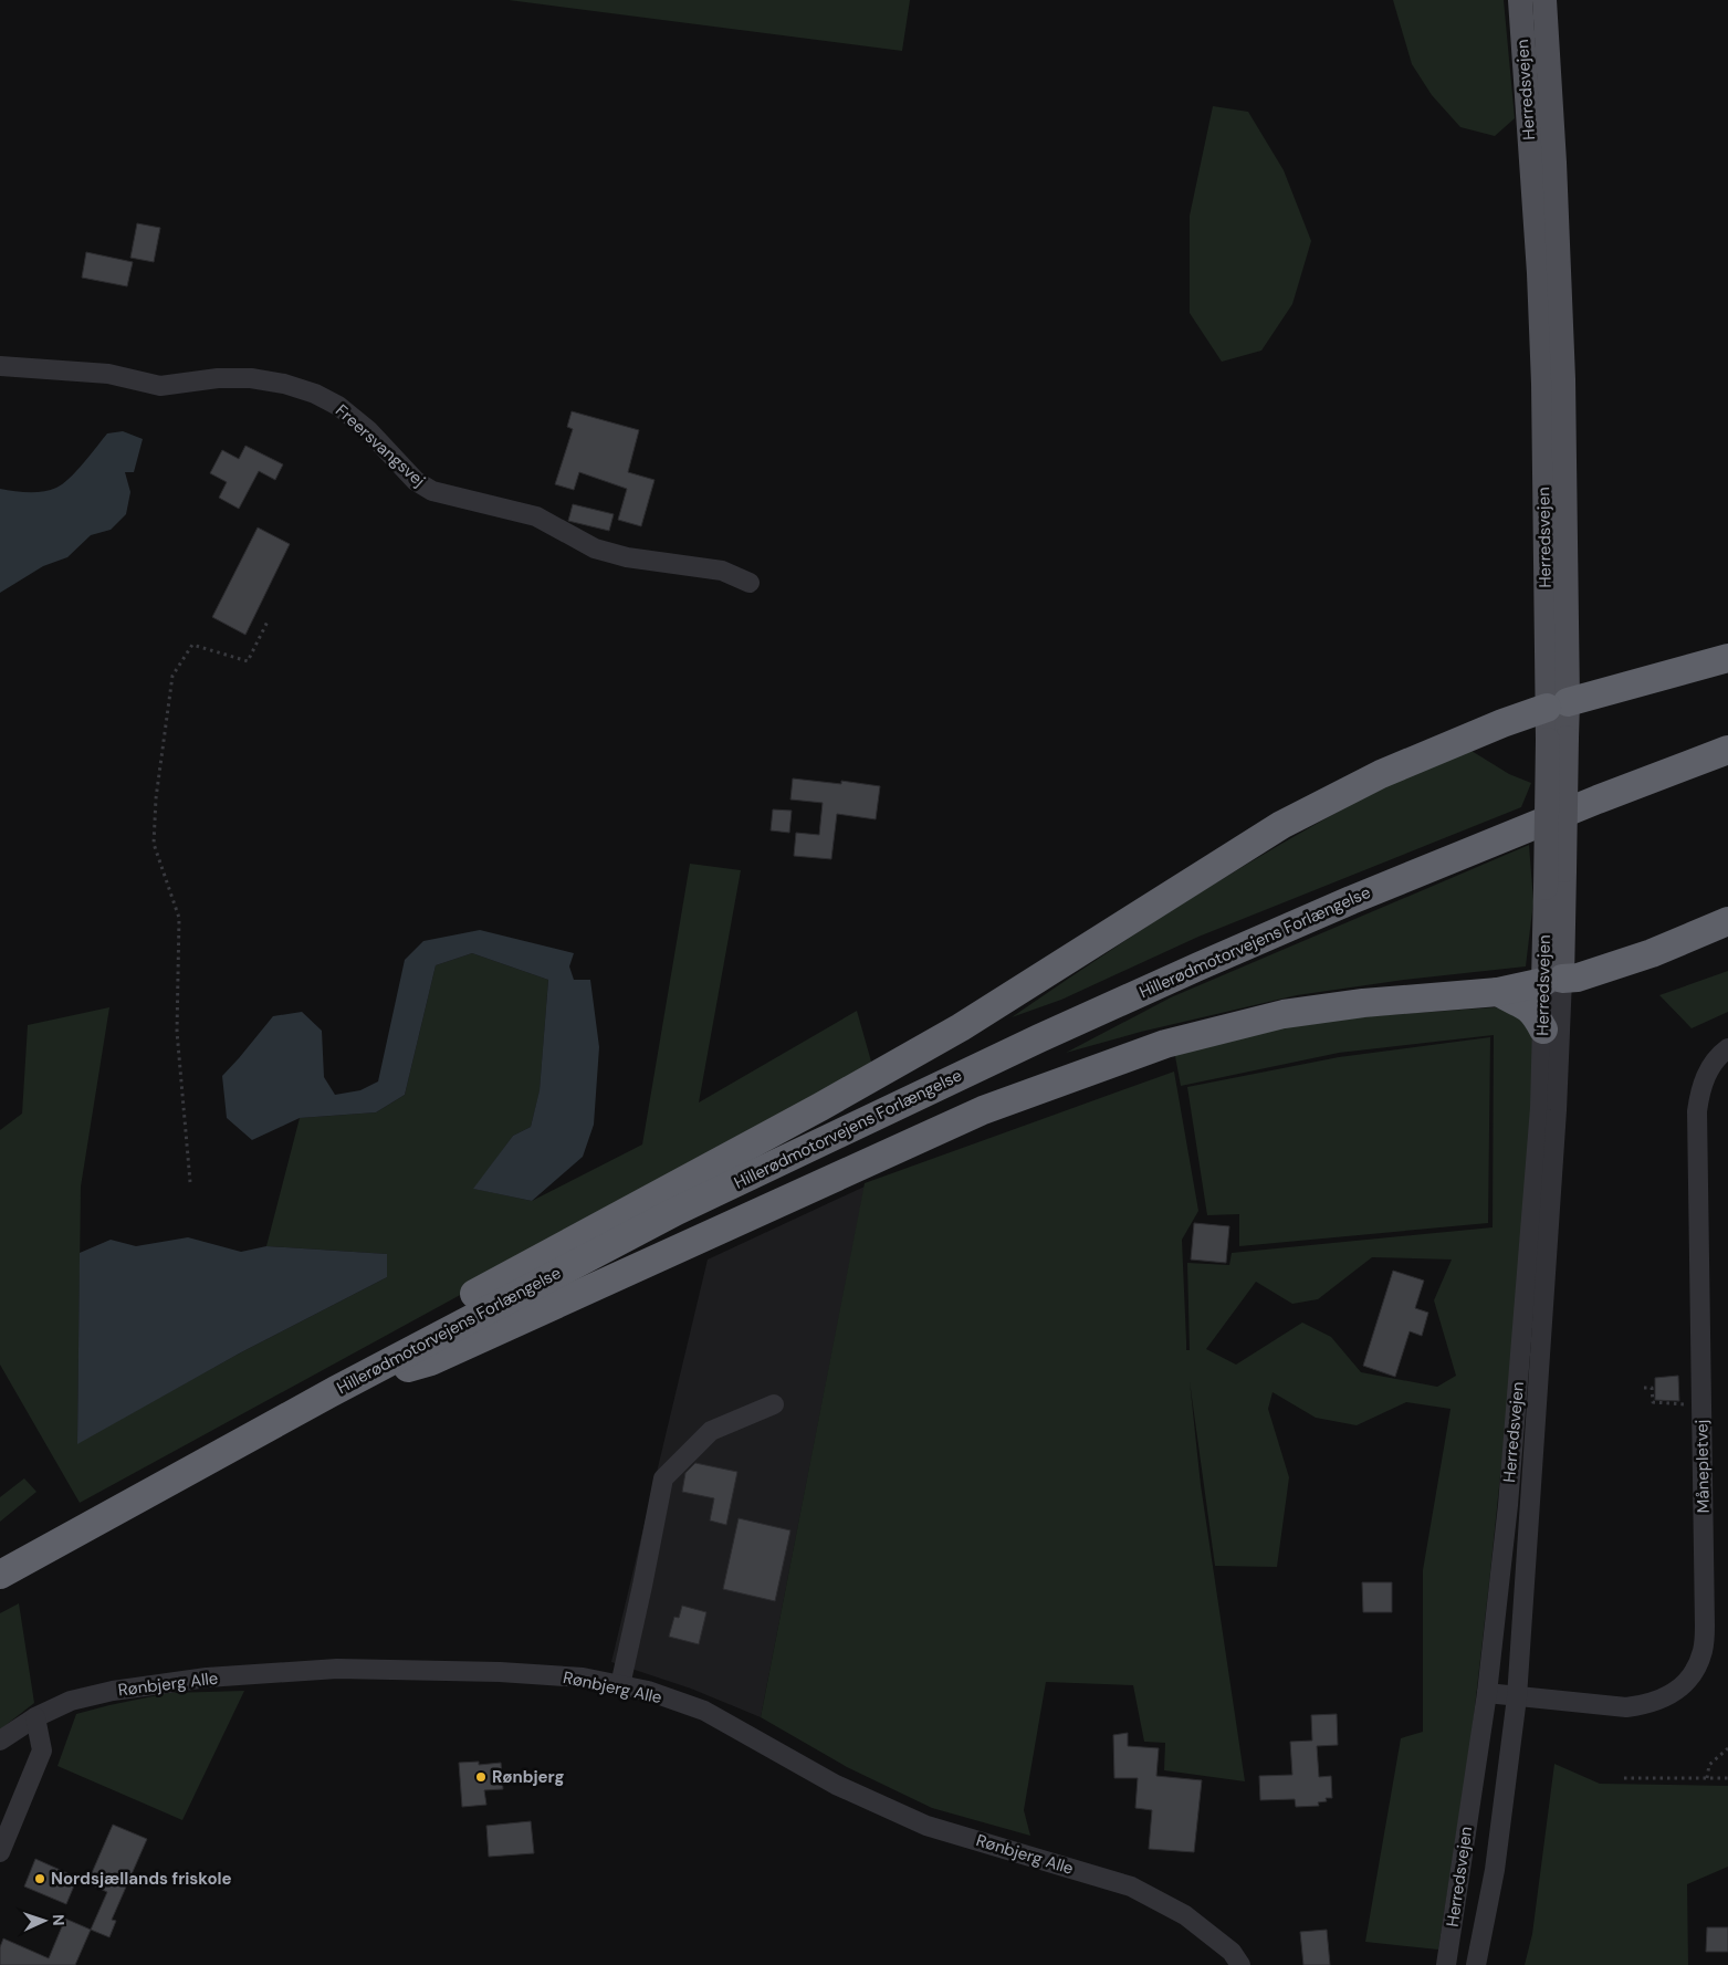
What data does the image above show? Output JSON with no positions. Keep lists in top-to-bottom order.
{
  "streets": {
    "highway": ["Hillerødmotorvejens Forlængelse"],
    "main road": ["Herredsvejen"],
    "street": ["Freersvangsvej", "Månepletvej", "Rønbjerg Alle"]
  },
  "crossings": [
    ["Herredsvejen", "Månepletvej"]
  ],
  "places": ["Rønbjerg", "Nordsjællands friskole"],
  "north": "right"
}
